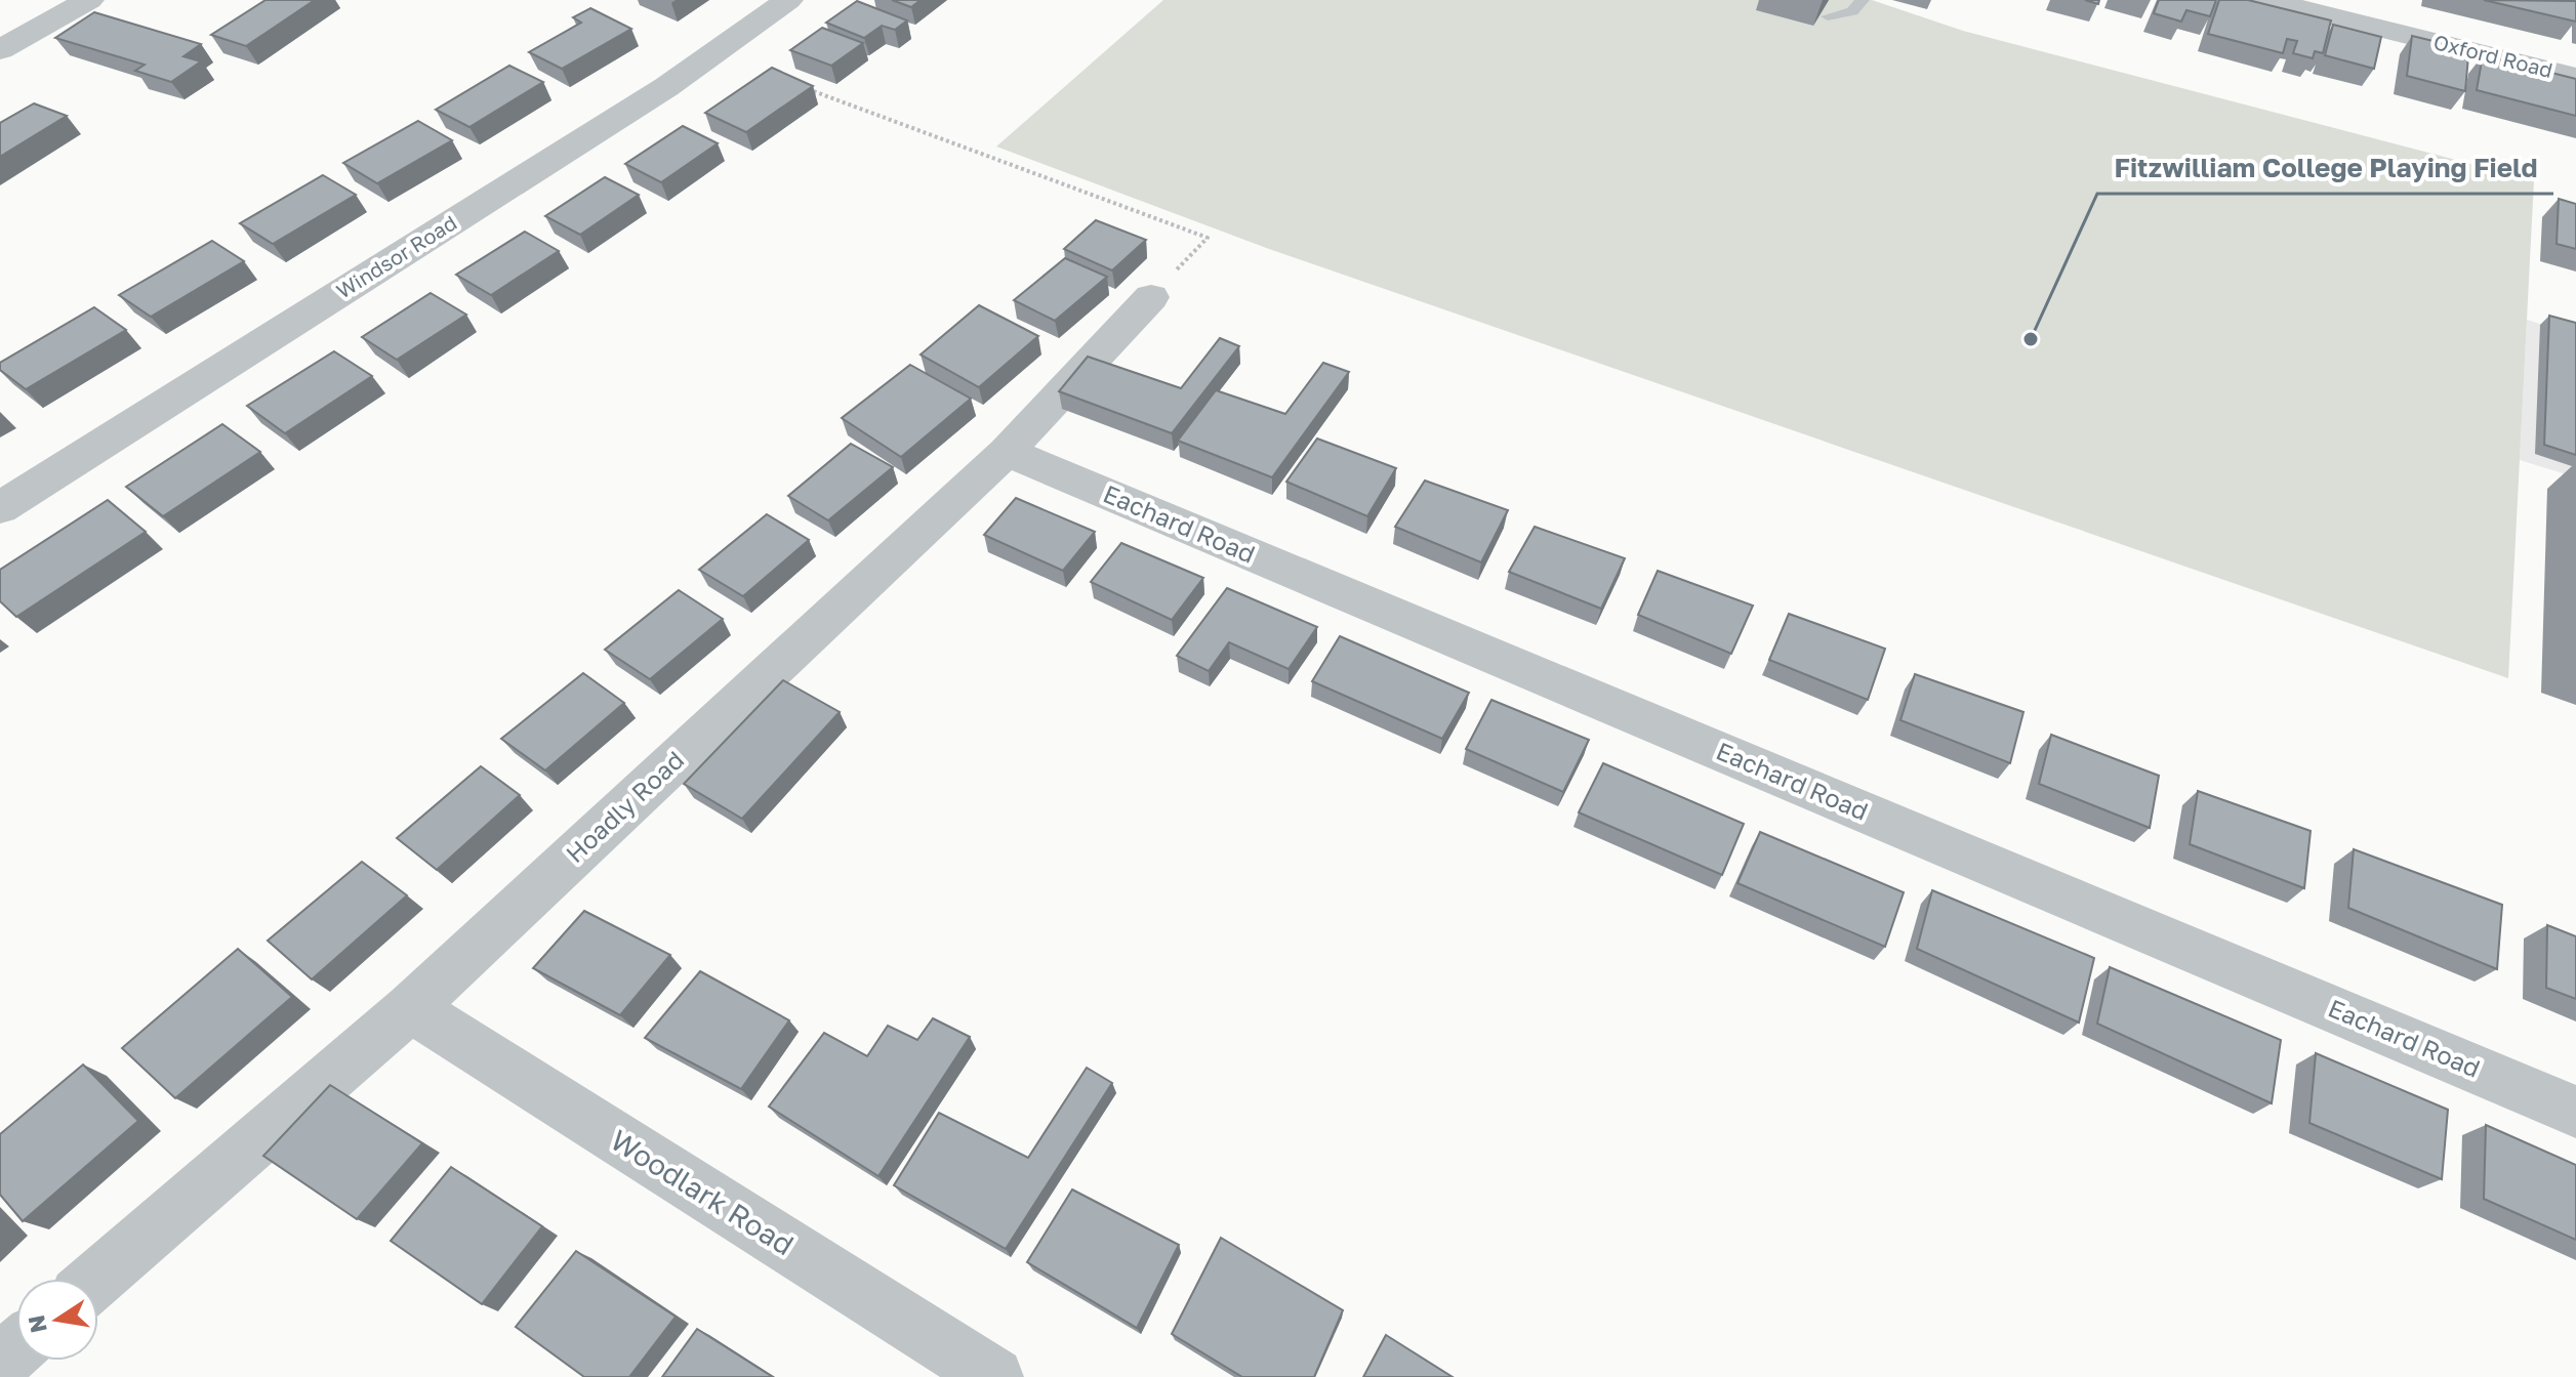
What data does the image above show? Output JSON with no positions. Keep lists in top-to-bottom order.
{
  "streets": {
    "street": [
      "Oxford Road",
      "Windsor Road",
      "Eachard Road",
      "Hoadly Road",
      "Woodlark Road"
    ]
  },
  "crossings": [
    ["Eachard Road", "Hoadly Road"],
    ["Hoadly Road", "Woodlark Road"]
  ],
  "places": ["Fitzwilliam College Playing Field"],
  "north": "left"
}
